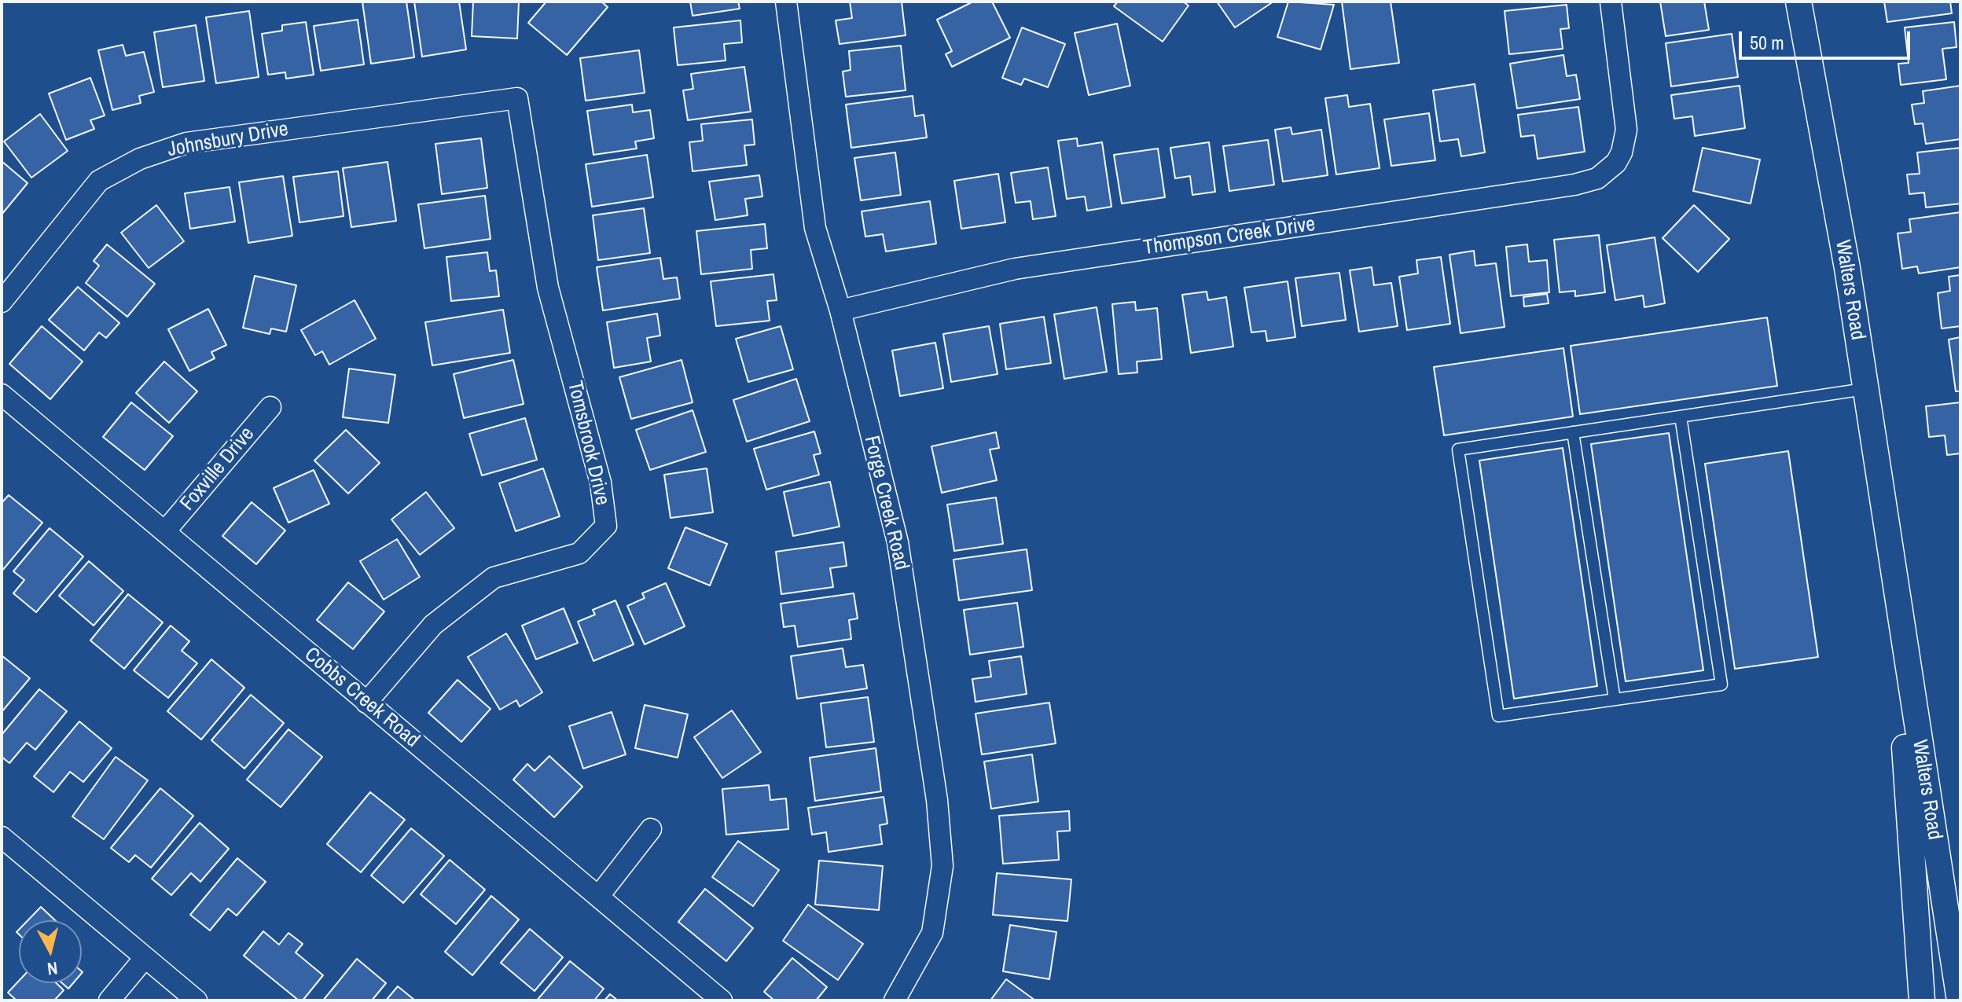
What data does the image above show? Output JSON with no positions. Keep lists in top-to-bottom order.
{
  "streets": {
    "street": [
      "Johnsbury Drive",
      "Thompson Creek Drive",
      "Walters Road",
      "Tomsbrook Drive",
      "Foxville Drive",
      "Forge Creek Road",
      "Cobbs Creek Road"
    ]
  },
  "crossings": [
    ["Johnsbury Drive", "Tomsbrook Drive"],
    ["Thompson Creek Drive", "Forge Creek Road"],
    ["Tomsbrook Drive", "Cobbs Creek Road"],
    ["Foxville Drive", "Cobbs Creek Road"]
  ],
  "scale_bar": "50 m",
  "north": "bottom"
}
